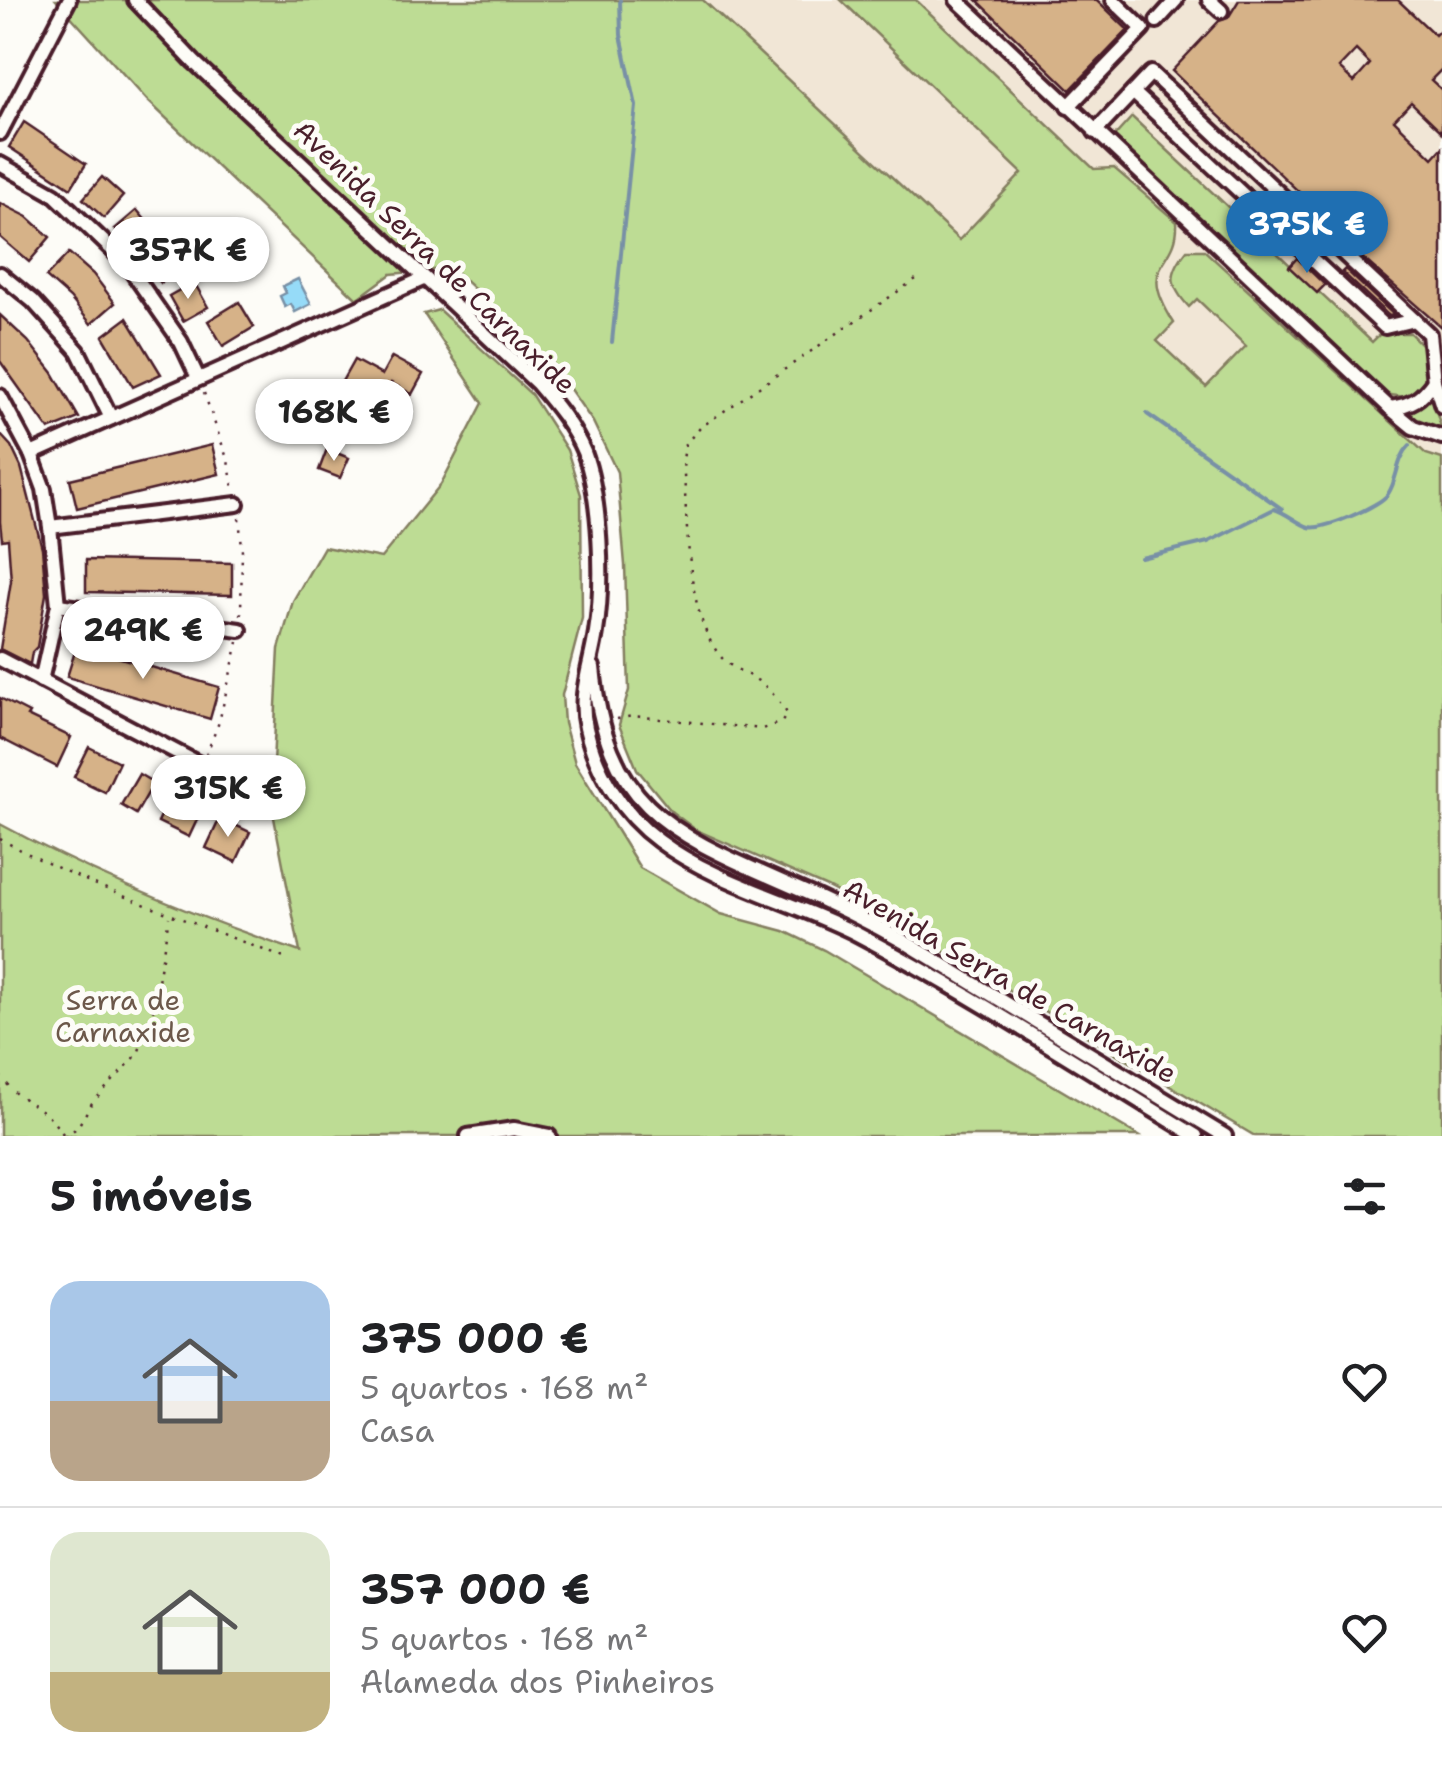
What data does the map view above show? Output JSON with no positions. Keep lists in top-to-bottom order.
{
  "streets": {
    "street": ["Avenida Serra de Carnaxide"]
  },
  "parks": ["Serra de Carnaxide"],
  "page": {
    "price": [
      "375K €",
      "357K €",
      "168K €",
      "249K €",
      "315K €"
    ],
    "heading": "5 imóveis",
    "list": [
      {
        "name": "375 000 €",
        "note": "5 quartos · 168 m² · Casa"
      },
      {
        "name": "357 000 €",
        "note": "5 quartos · 168 m² · Alameda dos Pinheiros"
      }
    ]
  }
}
